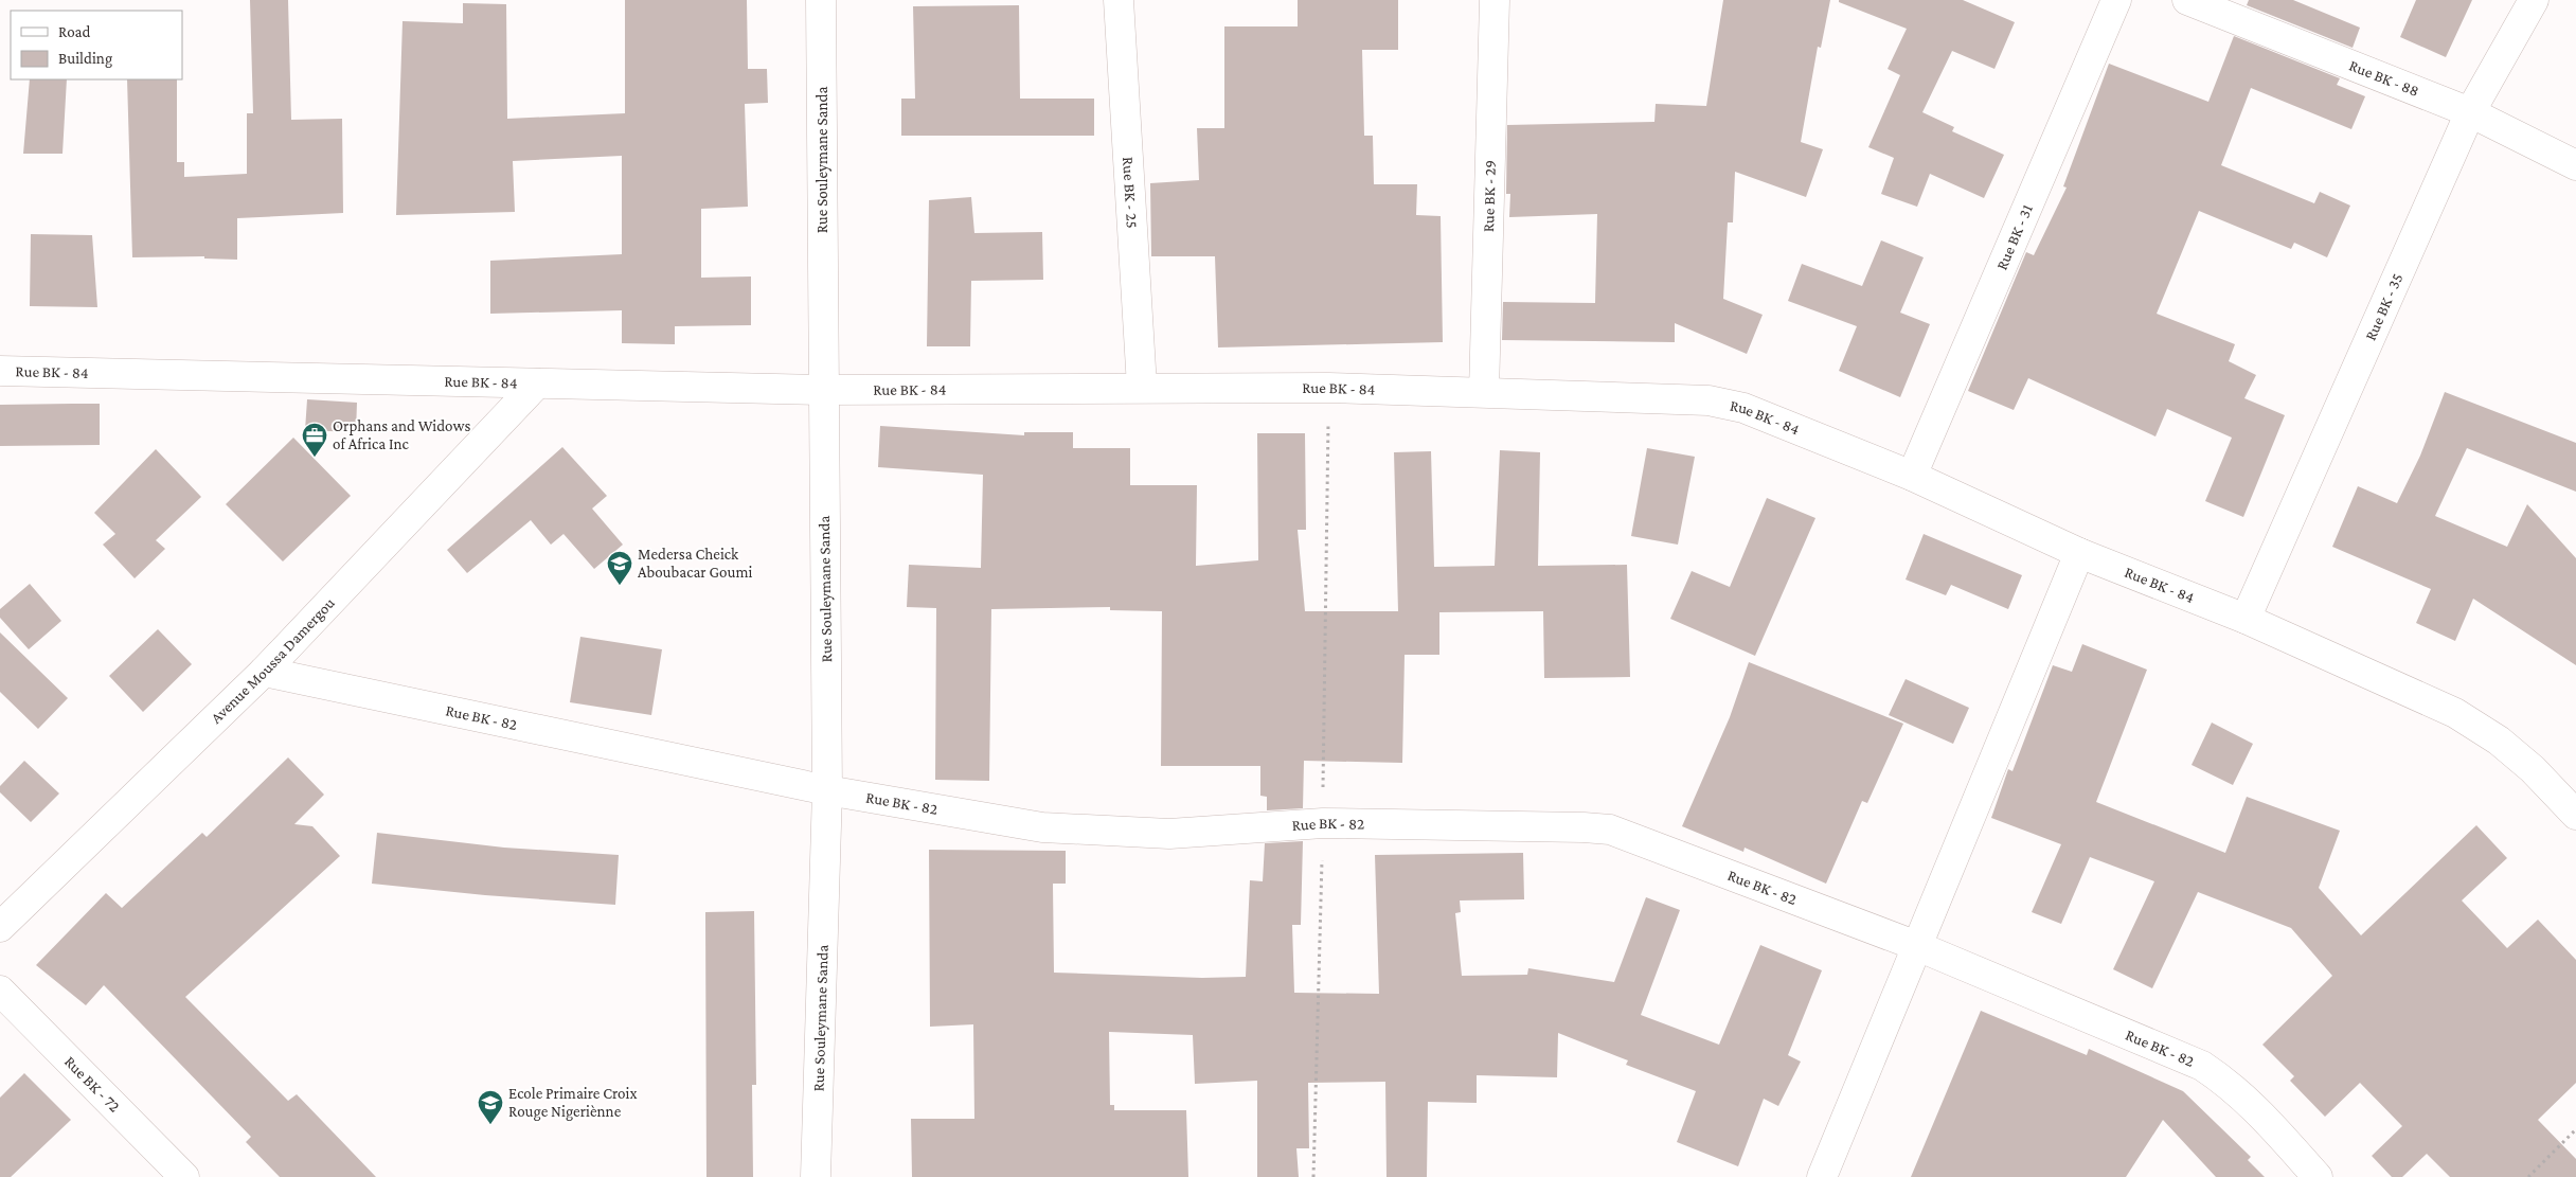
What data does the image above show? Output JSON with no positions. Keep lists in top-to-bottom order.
{
  "streets": {
    "street": [
      "Rue BK - 88",
      "Rue Souleymane Sanda",
      "Rue BK - 25",
      "Rue BK - 29",
      "Rue BK - 31",
      "Rue BK - 35",
      "Rue BK - 84",
      "Avenue Moussa Damergou",
      "Rue BK - 82",
      "Rue BK - 72"
    ]
  },
  "crossings": [
    ["Rue BK - 88", "Rue BK - 35"],
    ["Rue Souleymane Sanda", "Rue BK - 84"],
    ["Rue Souleymane Sanda", "Rue BK - 82"],
    ["Rue BK - 25", "Rue BK - 84"],
    ["Rue BK - 29", "Rue BK - 84"],
    ["Rue BK - 31", "Rue BK - 84"],
    ["Rue BK - 35", "Rue BK - 84"],
    ["Rue BK - 84", "Avenue Moussa Damergou"],
    ["Avenue Moussa Damergou", "Rue BK - 82"]
  ],
  "places": {
    "office": ["Orphans and Widows of Africa Inc"],
    "school or university": ["Medersa Cheick Aboubacar Goumi", "Ecole Primaire Croix Rouge Nigeriènne"]
  },
  "legend": ["Road", "Building"]
}
